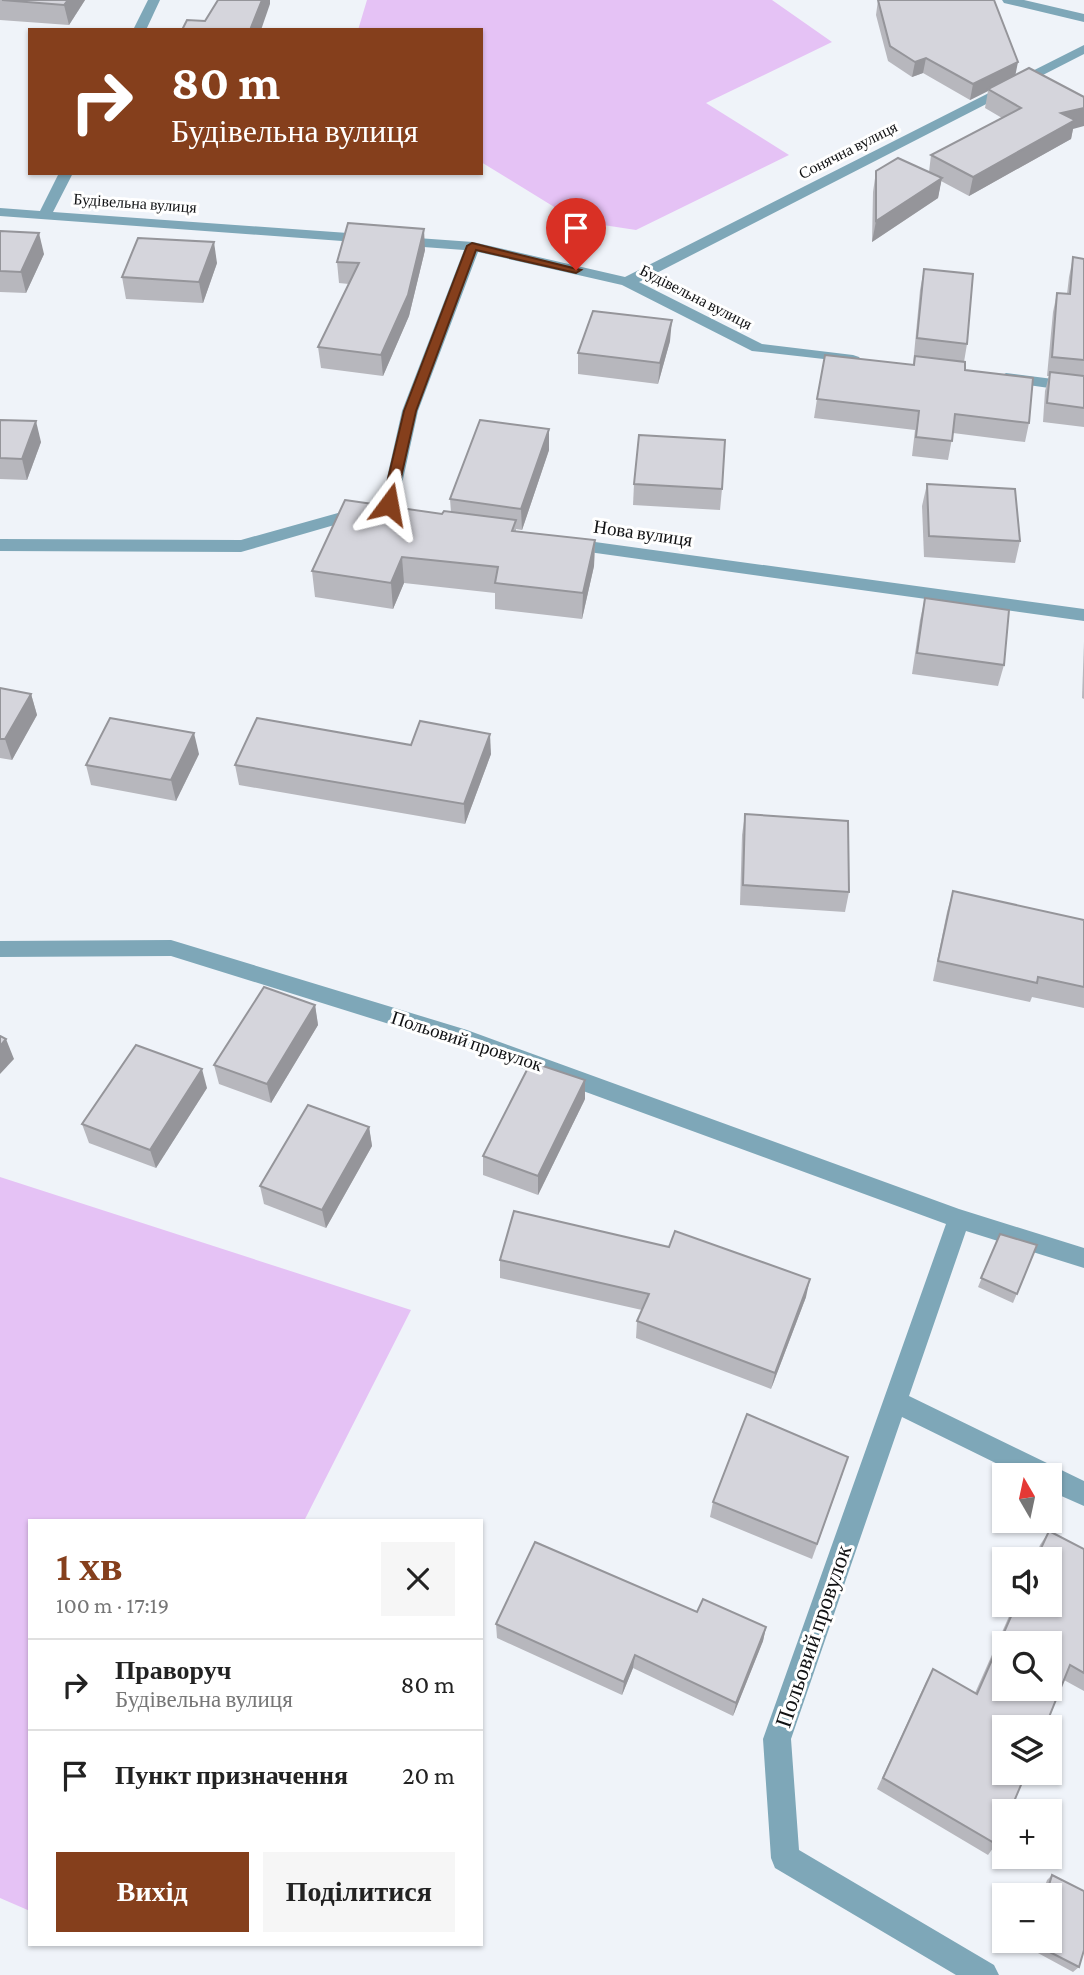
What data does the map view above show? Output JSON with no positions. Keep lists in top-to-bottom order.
{
  "streets": {
    "street": [
      "Сонячна вулиця",
      "Будівельна вулиця",
      "Нова вулиця",
      "Польовий провулок"
    ]
  },
  "crossings": [
    ["Сонячна вулиця", "Будівельна вулиця"]
  ],
  "north": "top",
  "page": {
    "turn": ["80 m", "Будівельна вулиця"],
    "map_buttons": ["+", "−"],
    "heading": ["1 хв", "100 m · 17:19"],
    "list": [
      {
        "name": "Праворуч",
        "note": "Будівельна вулиця",
        "value": "80 m"
      },
      {
        "name": "Пункт призначення",
        "value": "20 m"
      }
    ],
    "buttons": ["Вихід", "Поділитися"]
  }
}
